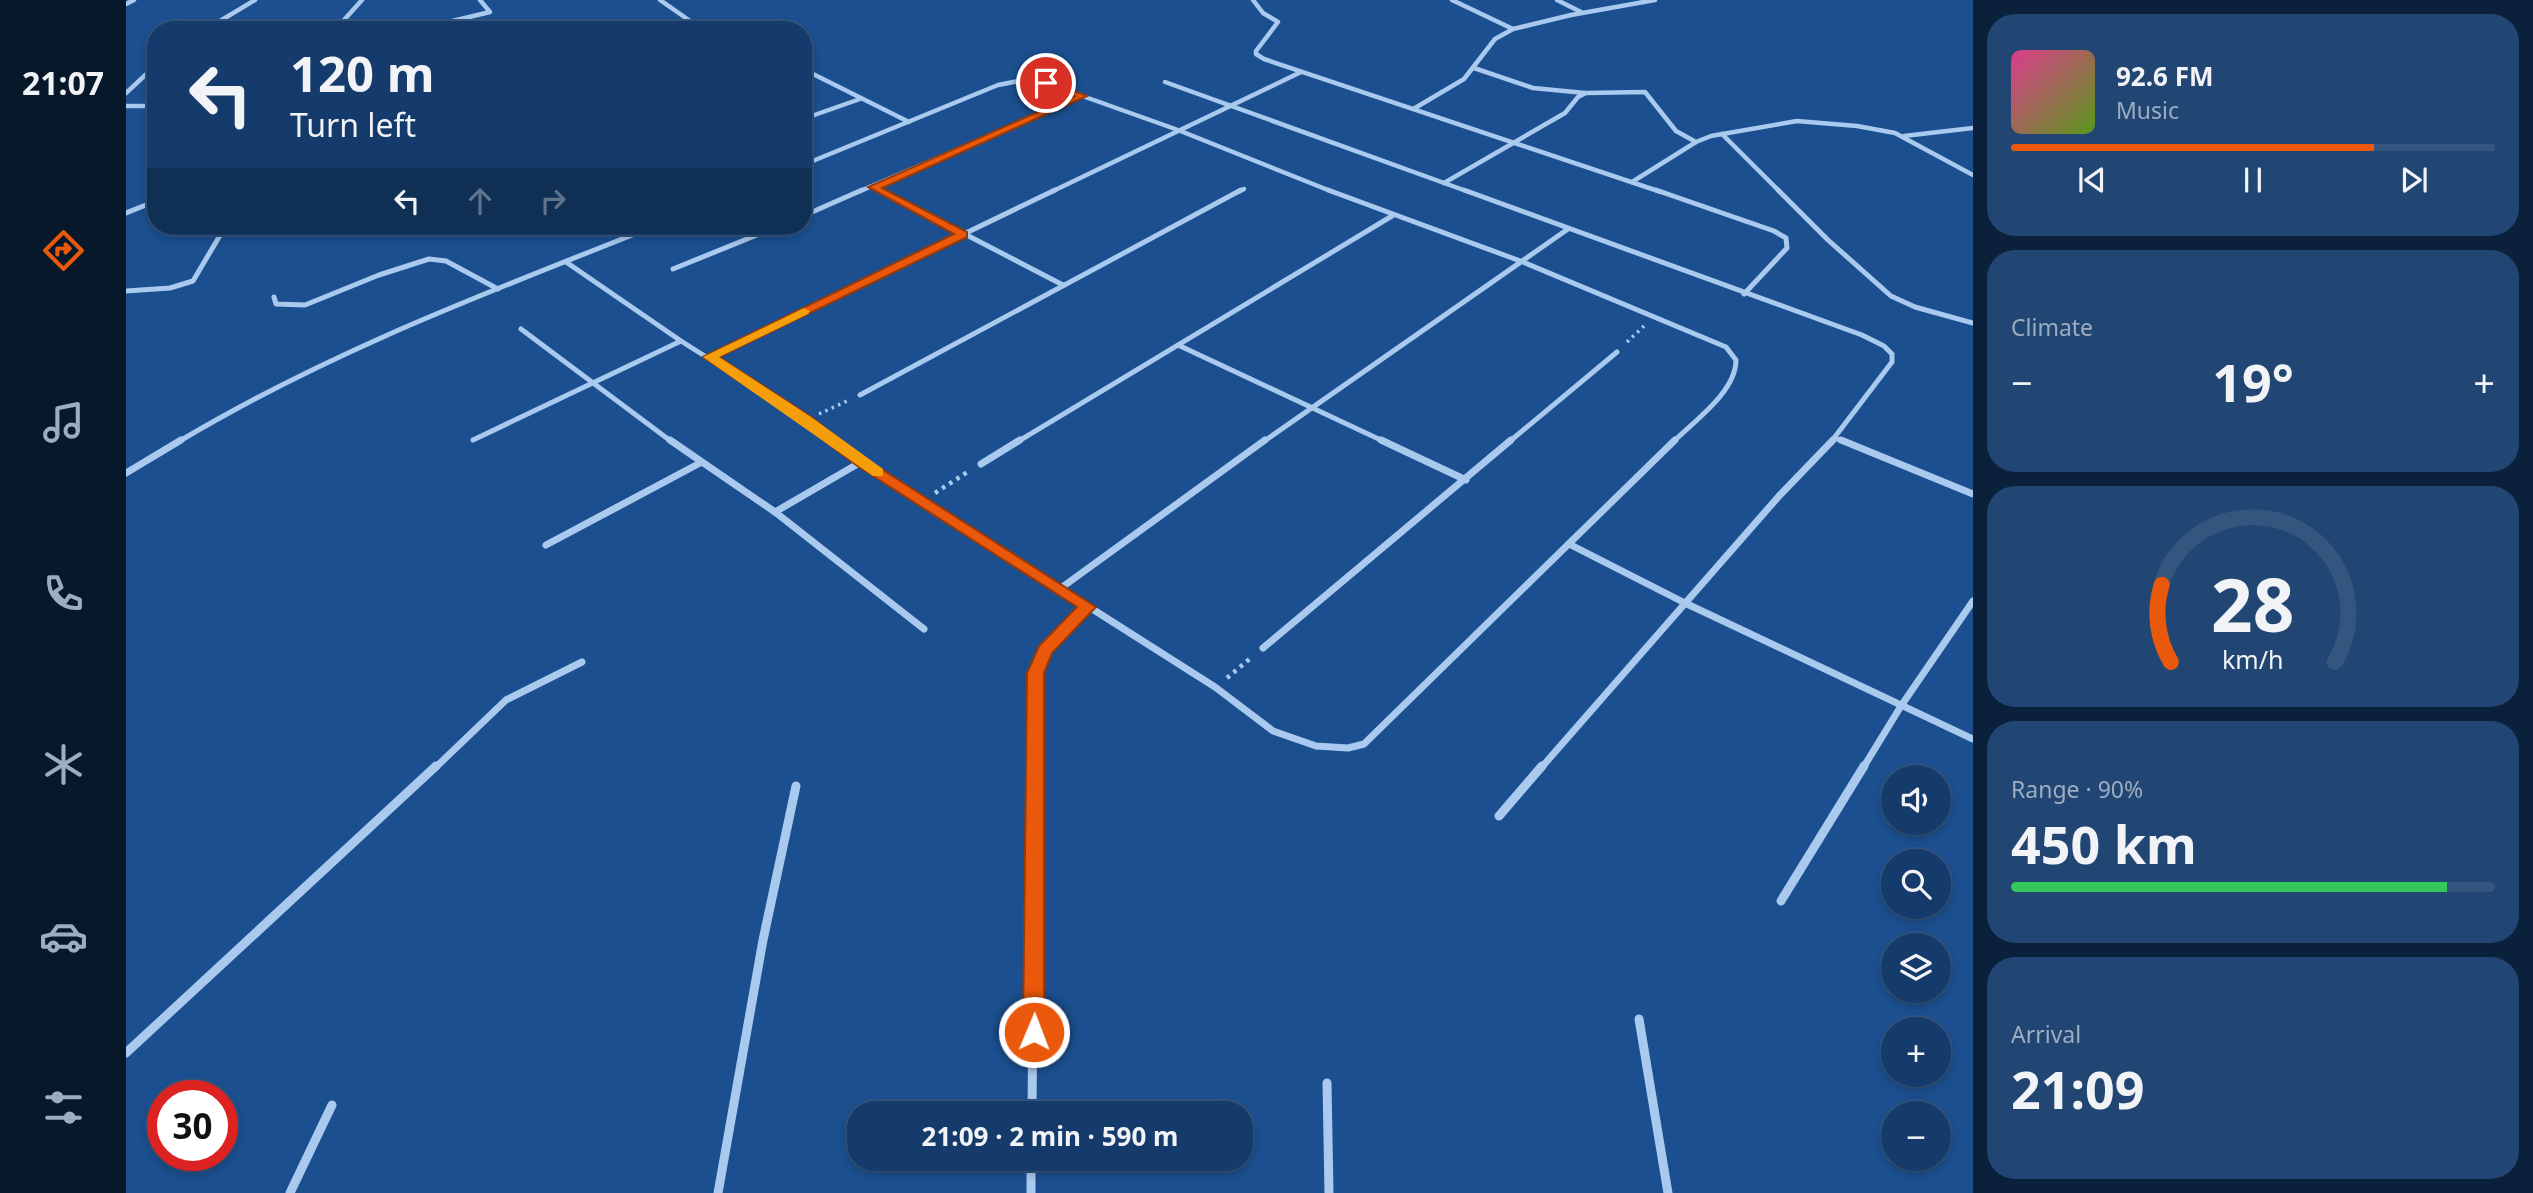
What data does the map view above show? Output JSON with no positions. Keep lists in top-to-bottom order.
{
  "page": {
    "tabs": "21:07",
    "turn": ["120 m", "Turn left"],
    "song": ["92.6 FM", "Music"],
    "tile": [
      "Climate",
      ["Range · 90%", "450 km"],
      ["Arrival", "21:09"]
    ],
    "heat": ["−", "19°", "+"],
    "map_buttons": ["+", "−"],
    "limit": "30",
    "trip": "21:09 · 2 min · 590 m",
    "gauge": ["28", "km/h"]
  }
}
